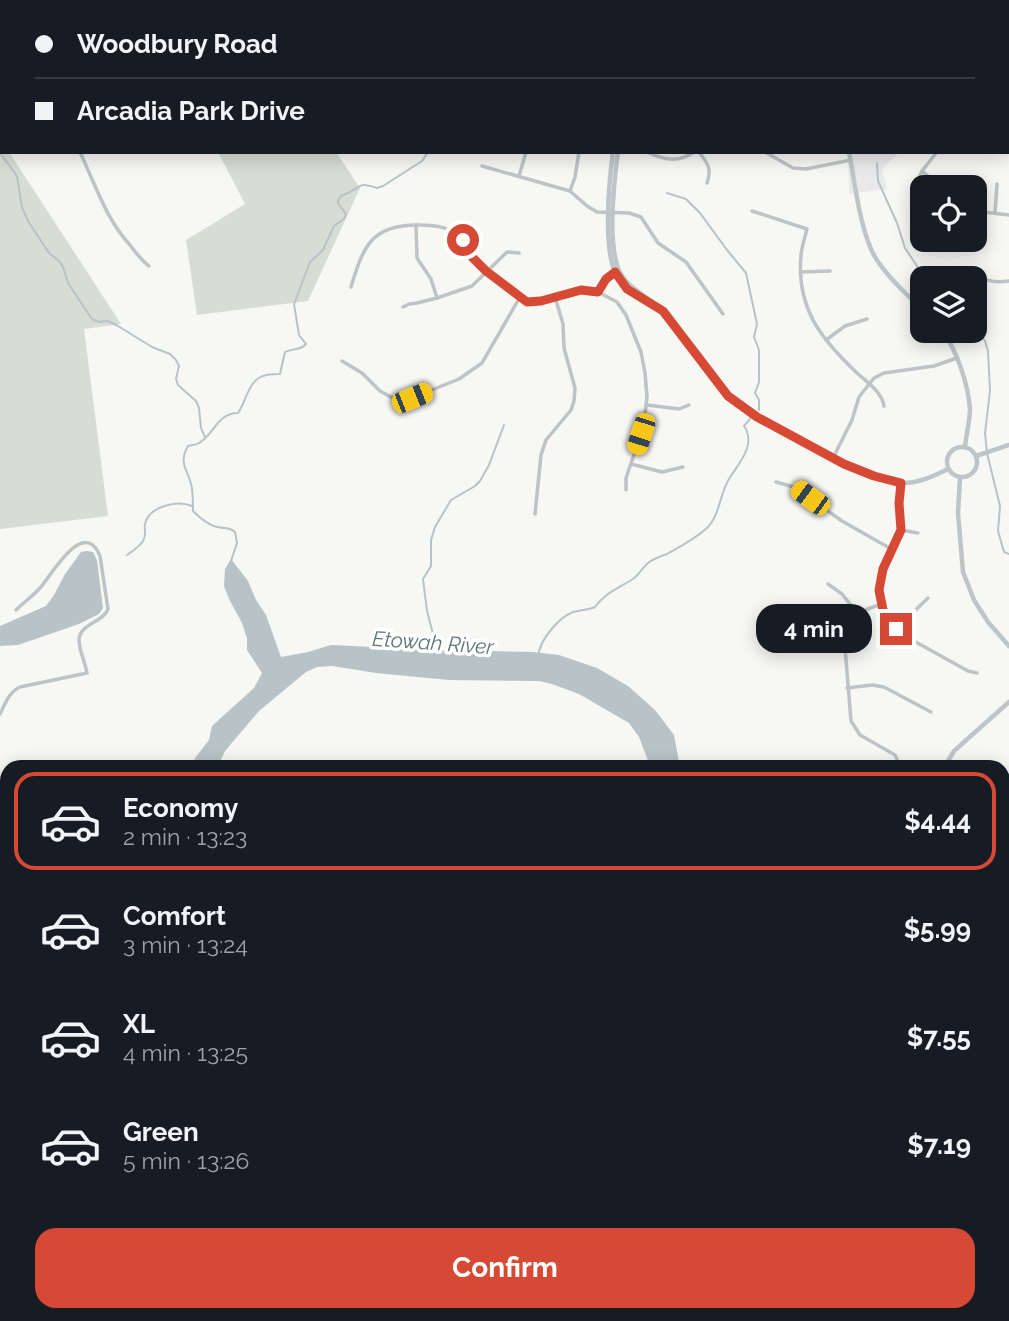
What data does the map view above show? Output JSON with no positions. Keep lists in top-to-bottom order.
{
  "water": ["Etowah River"],
  "page": {
    "banner": ["Woodbury Road", "Arcadia Park Drive"],
    "bubble": "4 min",
    "list": [
      {
        "name": "Economy",
        "note": "2 min · 13:23",
        "value": "$4.44"
      },
      {
        "name": "Comfort",
        "note": "3 min · 13:24",
        "value": "$5.99"
      },
      {
        "name": "XL",
        "note": "4 min · 13:25",
        "value": "$7.55"
      },
      {
        "name": "Green",
        "note": "5 min · 13:26",
        "value": "$7.19"
      }
    ],
    "buttons": "Confirm"
  }
}
